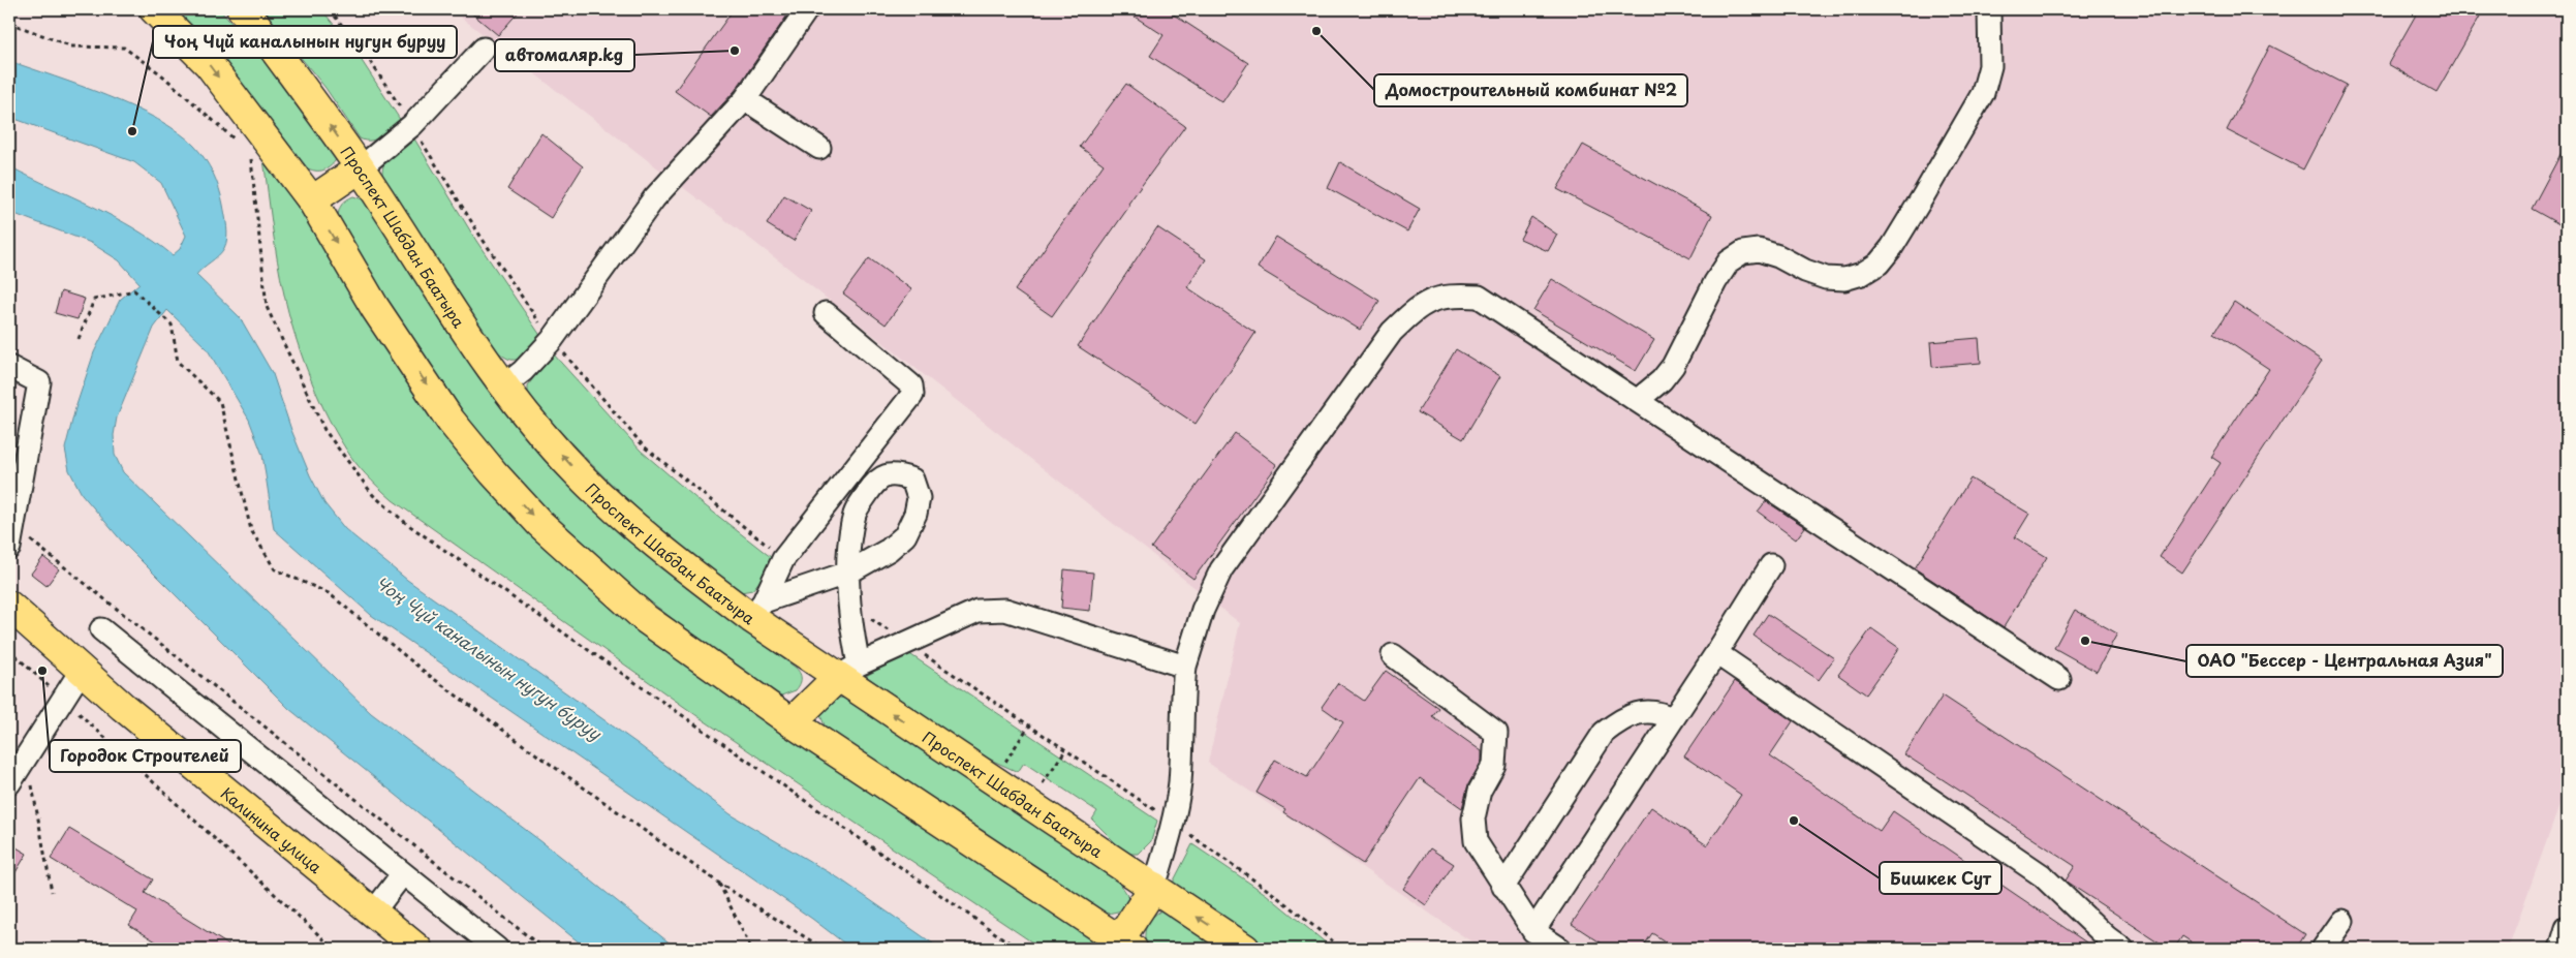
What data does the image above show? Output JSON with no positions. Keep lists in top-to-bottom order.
{
  "streets": {
    "main road": ["Проспект Шабдан Баатыра", "Калинина улица"]
  },
  "water": ["Чоң Чүй каналынын нугун буруу"],
  "places": [
    "Домостроительный комбинат №2",
    "автомаляр.kg",
    "Чоң Чүй каналынын нугун буруу",
    "ОАО \"Бессер - Центральная Азия\"",
    "Городок Строителей",
    "Бишкек Сут"
  ]
}
